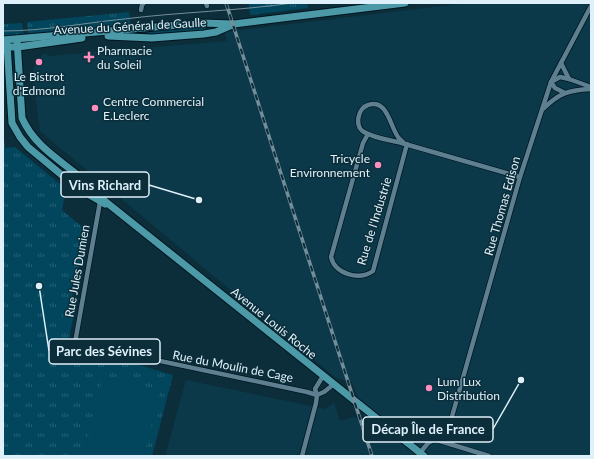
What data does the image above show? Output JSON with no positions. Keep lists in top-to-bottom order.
{
  "streets": {
    "main road": ["Avenue du Général de Gaulle", "Avenue Louis Roche"],
    "street": [
      "Rue Thomas Edison",
      "Rue de l'Industrie",
      "Rue Jules Dumien",
      "Rue du Moulin de Cage"
    ]
  },
  "crossings": [
    ["Avenue du Général de Gaulle", "Avenue Louis Roche"],
    ["Rue Jules Dumien", "Avenue Louis Roche"],
    ["Rue Jules Dumien", "Rue du Moulin de Cage"]
  ],
  "places": {
    "health": ["Pharmacie du Soleil"],
    "other": [
      "Le Bistrot d'Edmond",
      "Centre Commercial E.Leclerc",
      "Tricycle Environnement",
      "Vins Richard",
      "Parc des Sévines",
      "Décap Île de France",
      "Lum Lux Distribution"
    ]
  }
}
